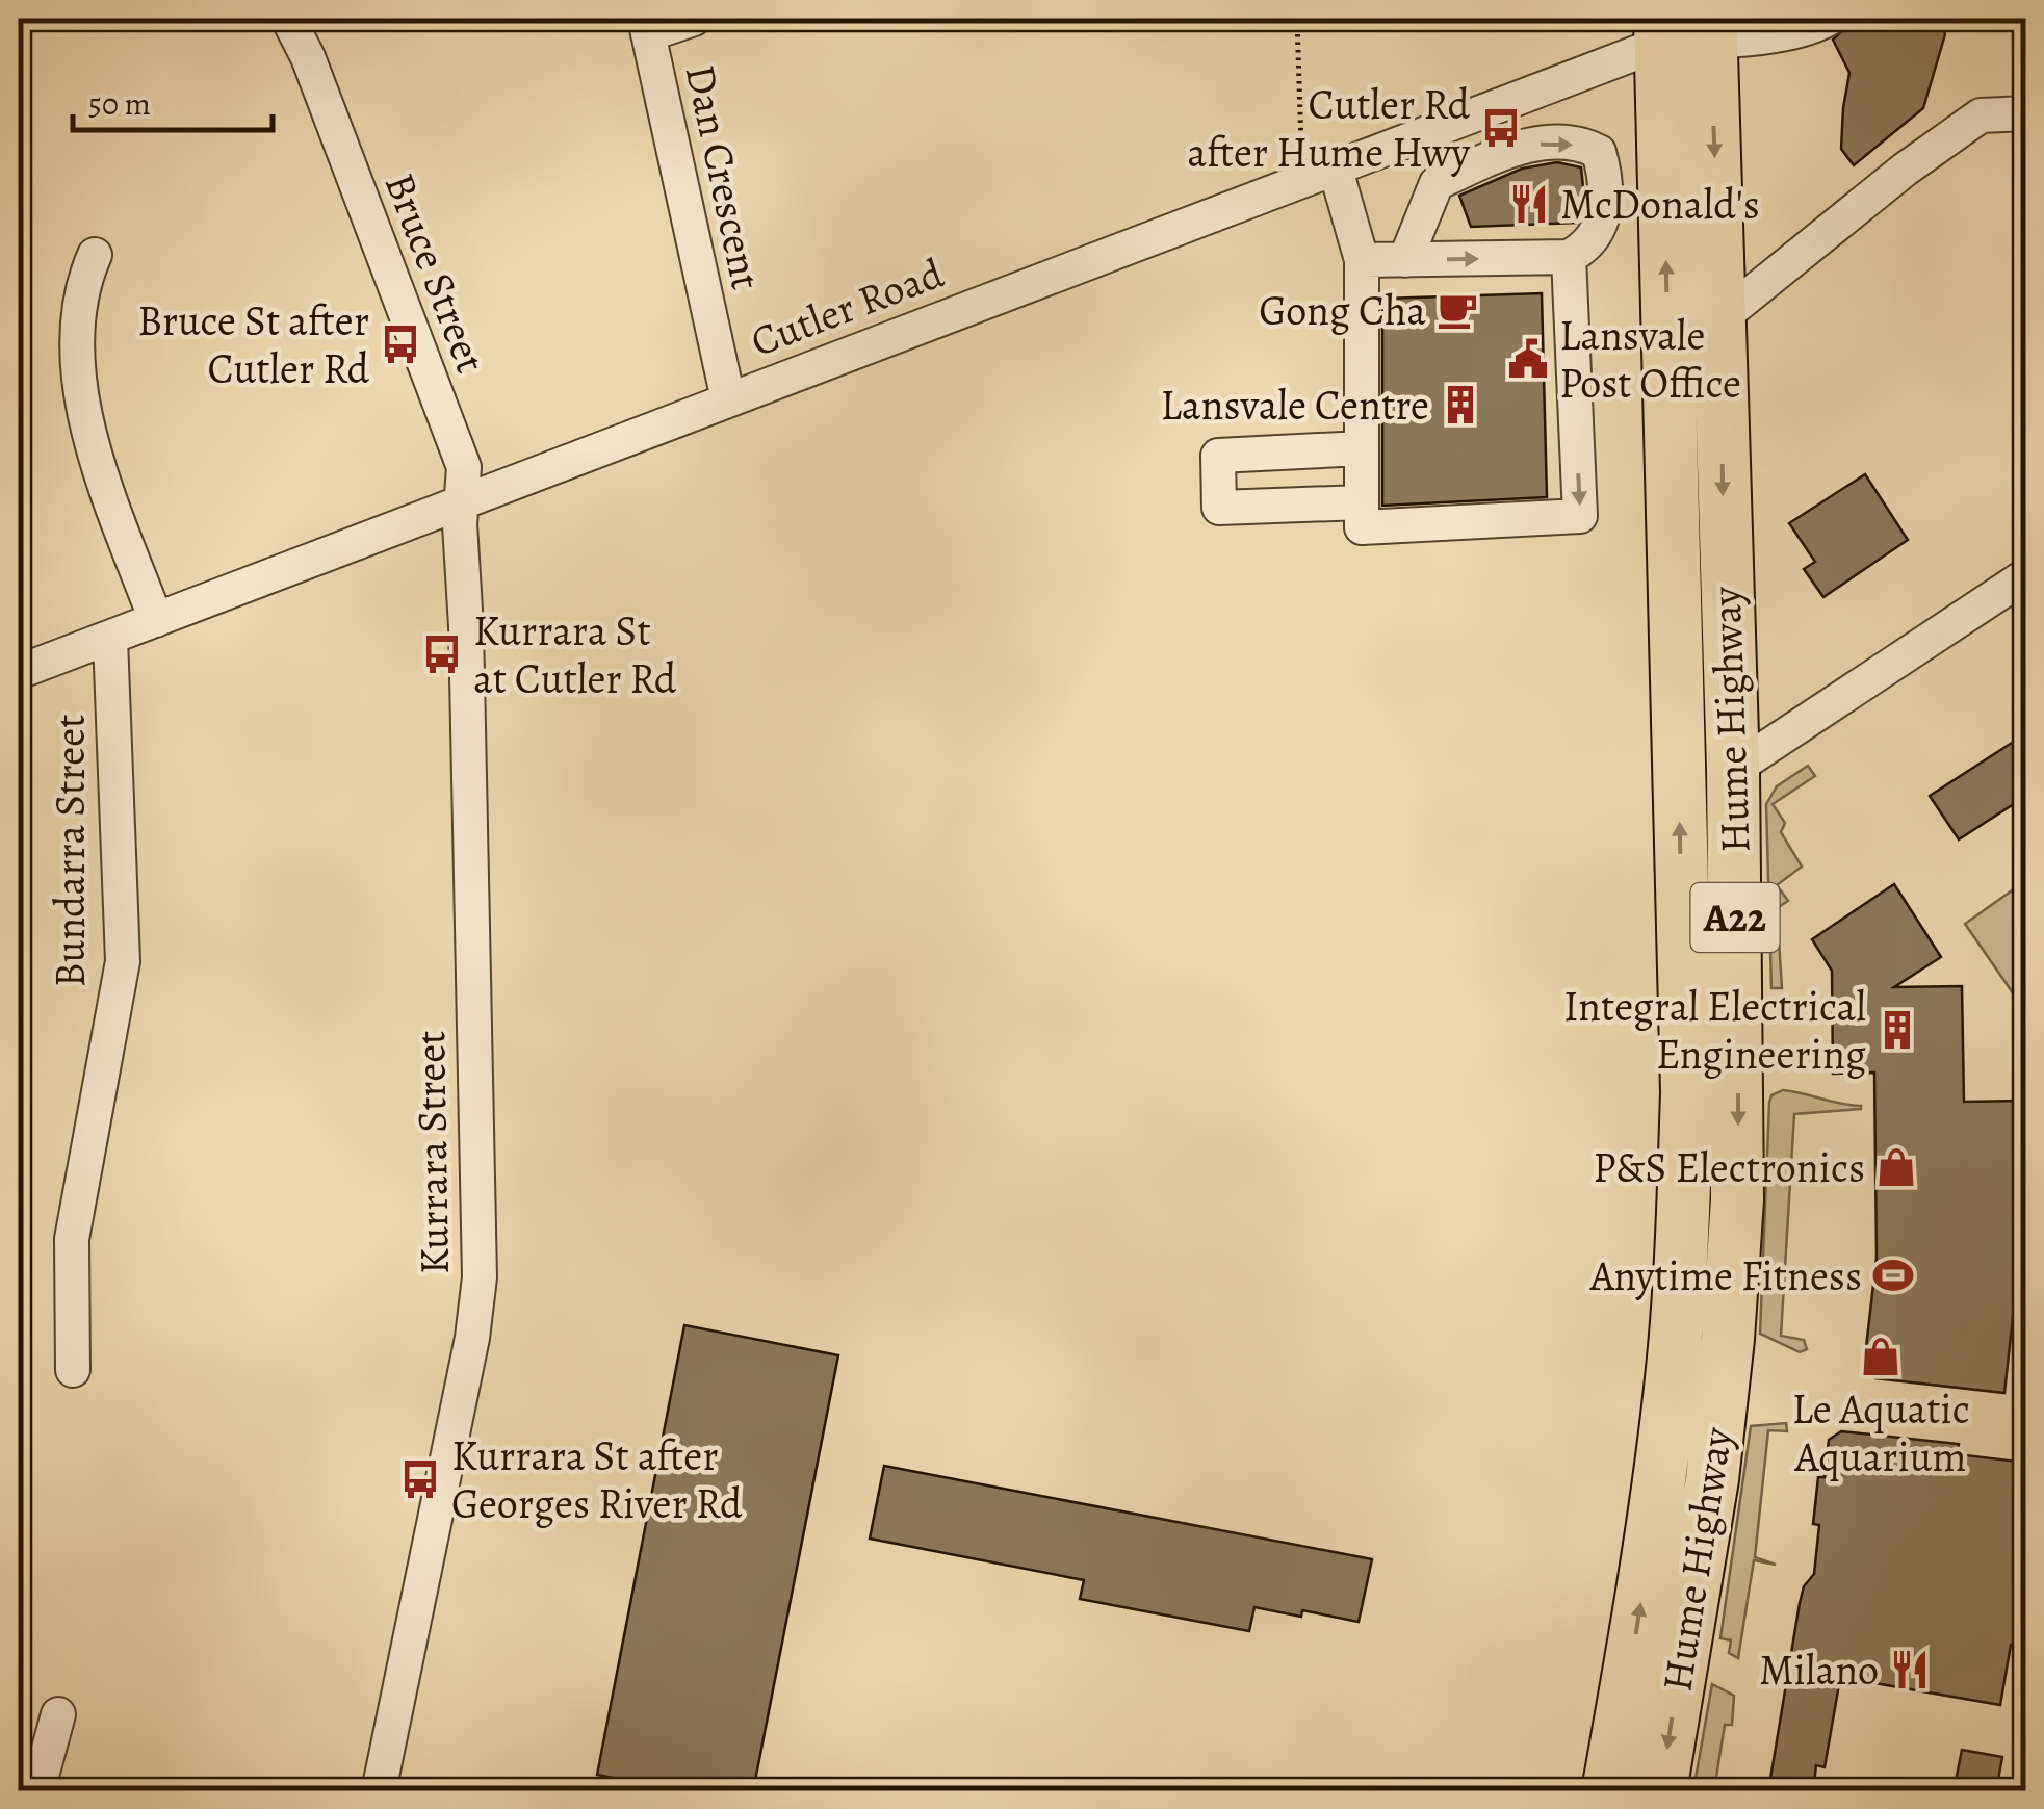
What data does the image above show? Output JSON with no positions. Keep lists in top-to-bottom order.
{
  "streets": {
    "highway": ["Hume Highway", "A22"],
    "street": [
      "Dan Crescent",
      "Bruce Street",
      "Cutler Road",
      "Bundarra Street",
      "Kurrara Street"
    ]
  },
  "crossings": [
    ["Dan Crescent", "Cutler Road"],
    ["Bruce Street", "Cutler Road"],
    ["Bruce Street", "Kurrara Street"],
    ["Cutler Road", "Hume Highway"],
    ["Cutler Road", "Bundarra Street"],
    ["Cutler Road", "Kurrara Street"]
  ],
  "places": {
    "bus stop": [
      "Cutler Rd after Hume Hwy",
      "Bruce St after Cutler Rd",
      "Kurrara St at Cutler Rd",
      "Kurrara St after Georges River Rd"
    ],
    "restaurant": ["McDonald's", "Milano"],
    "cafe": ["Gong Cha"],
    "public building": ["Lansvale Post Office"],
    "building": ["Lansvale Centre", "Integral Electrical Engineering"],
    "shop": ["P&S Electronics", "Le Aquatic Aquarium"],
    "sports": ["Anytime Fitness"]
  },
  "scale_bar": "50 m"
}
